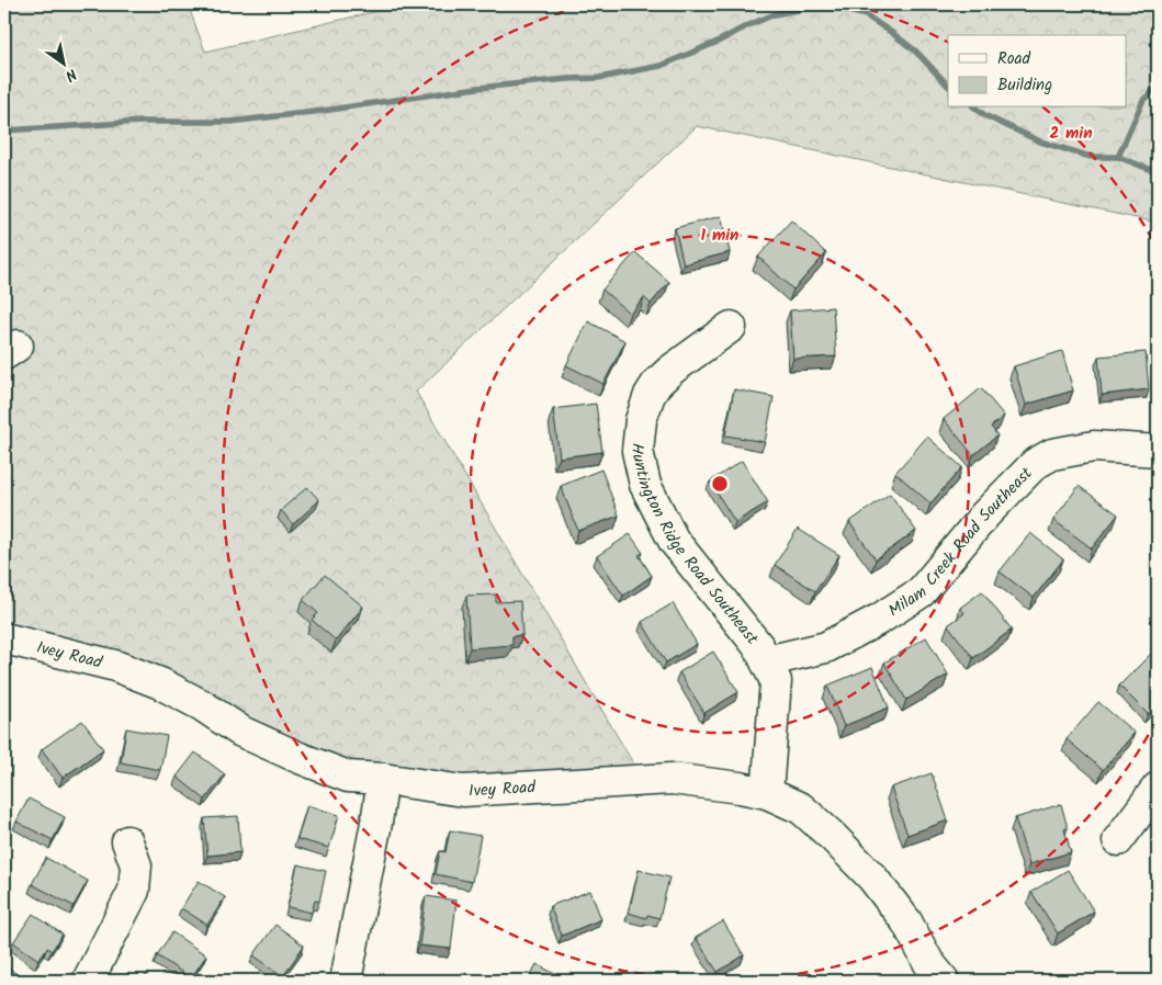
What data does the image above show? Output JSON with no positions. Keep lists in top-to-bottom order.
{
  "streets": {
    "street": ["Milam Creek Road Southeast", "Huntington Ridge Road Southeast", "Ivey Road"]
  },
  "crossings": [
    ["Milam Creek Road Southeast", "Huntington Ridge Road Southeast"],
    ["Huntington Ridge Road Southeast", "Ivey Road"]
  ],
  "legend": ["Road", "Building"],
  "north": "bottom right",
  "rings": ["2 min", "1 min"]
}
